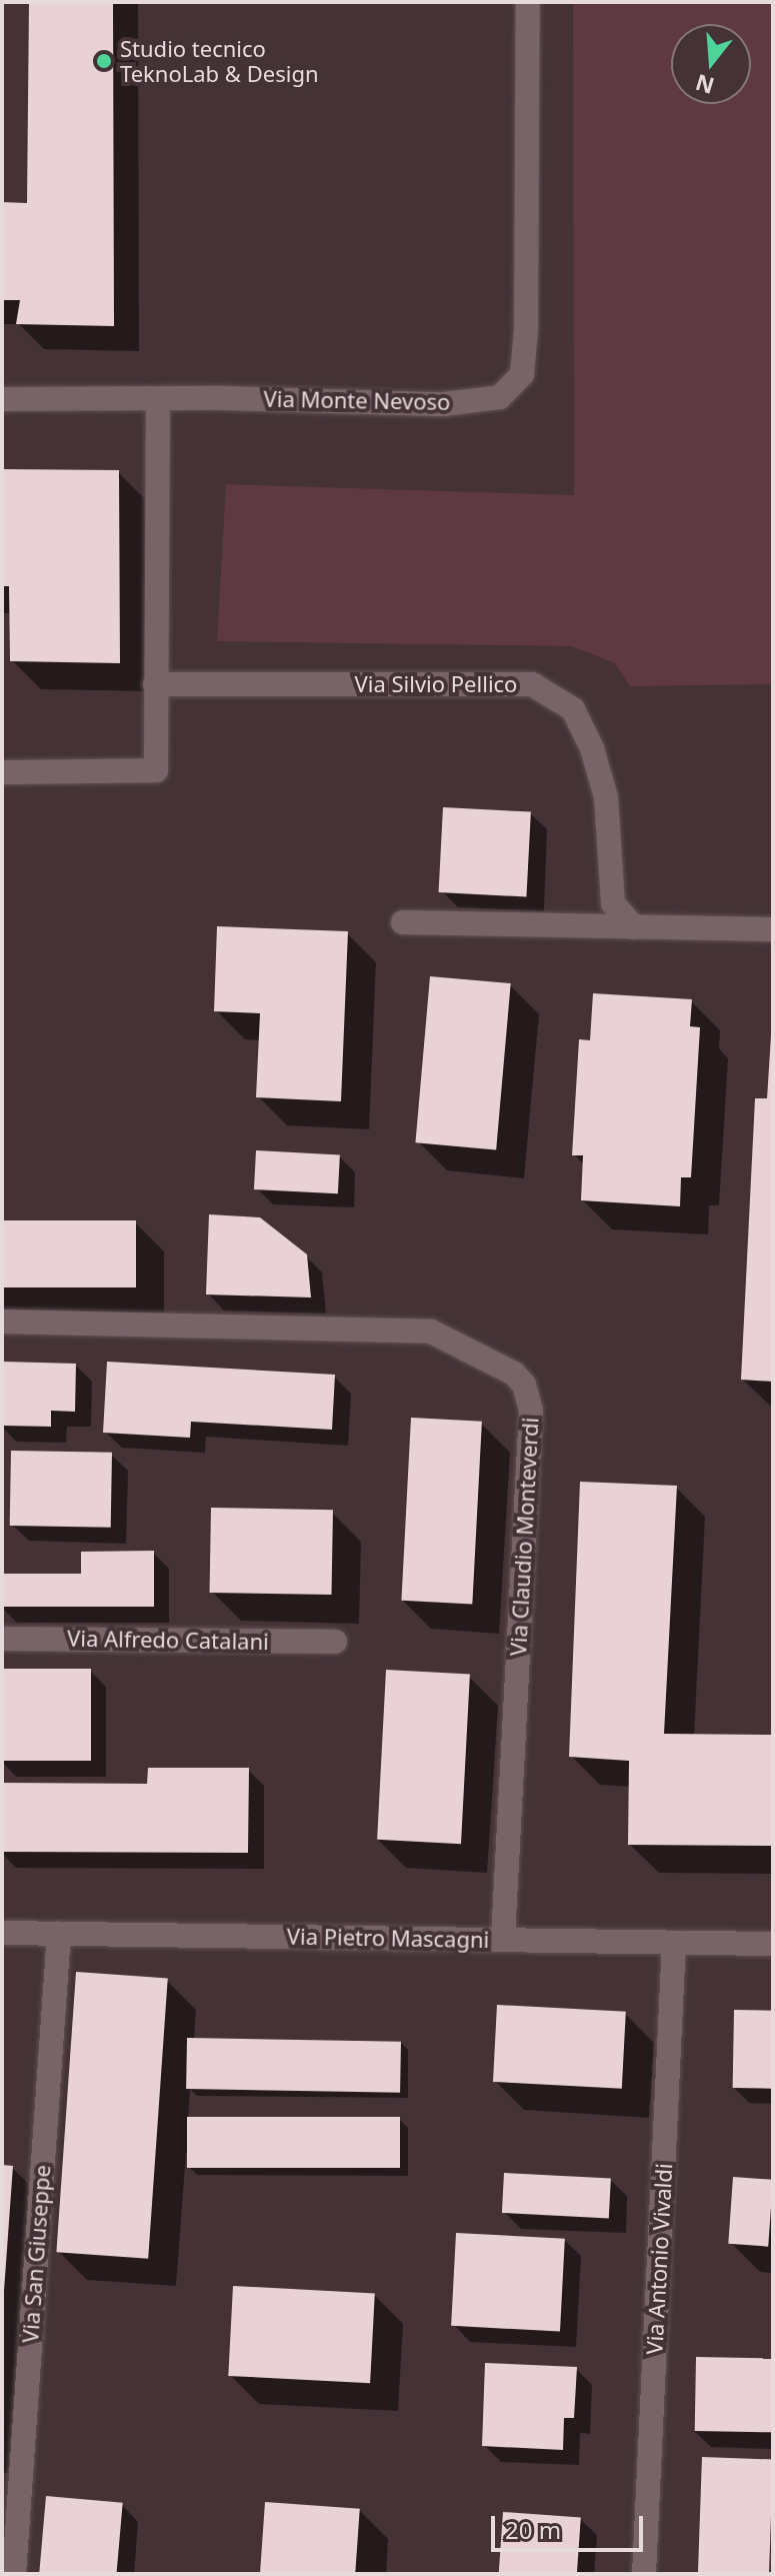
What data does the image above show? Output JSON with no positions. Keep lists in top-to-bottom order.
{
  "streets": {
    "street": [
      "Via Monte Nevoso",
      "Via Silvio Pellico",
      "Via Claudio Monteverdi",
      "Via Alfredo Catalani",
      "Via Pietro Mascagni",
      "Via San Giuseppe",
      "Via Antonio Vivaldi"
    ]
  },
  "crossings": [
    ["Via Claudio Monteverdi", "Via Pietro Mascagni"],
    ["Via Pietro Mascagni", "Via San Giuseppe"],
    ["Via Pietro Mascagni", "Via Antonio Vivaldi"]
  ],
  "places": ["Studio tecnico TeknoLab & Design"],
  "scale_bar": "20 m",
  "north": "bottom"
}
